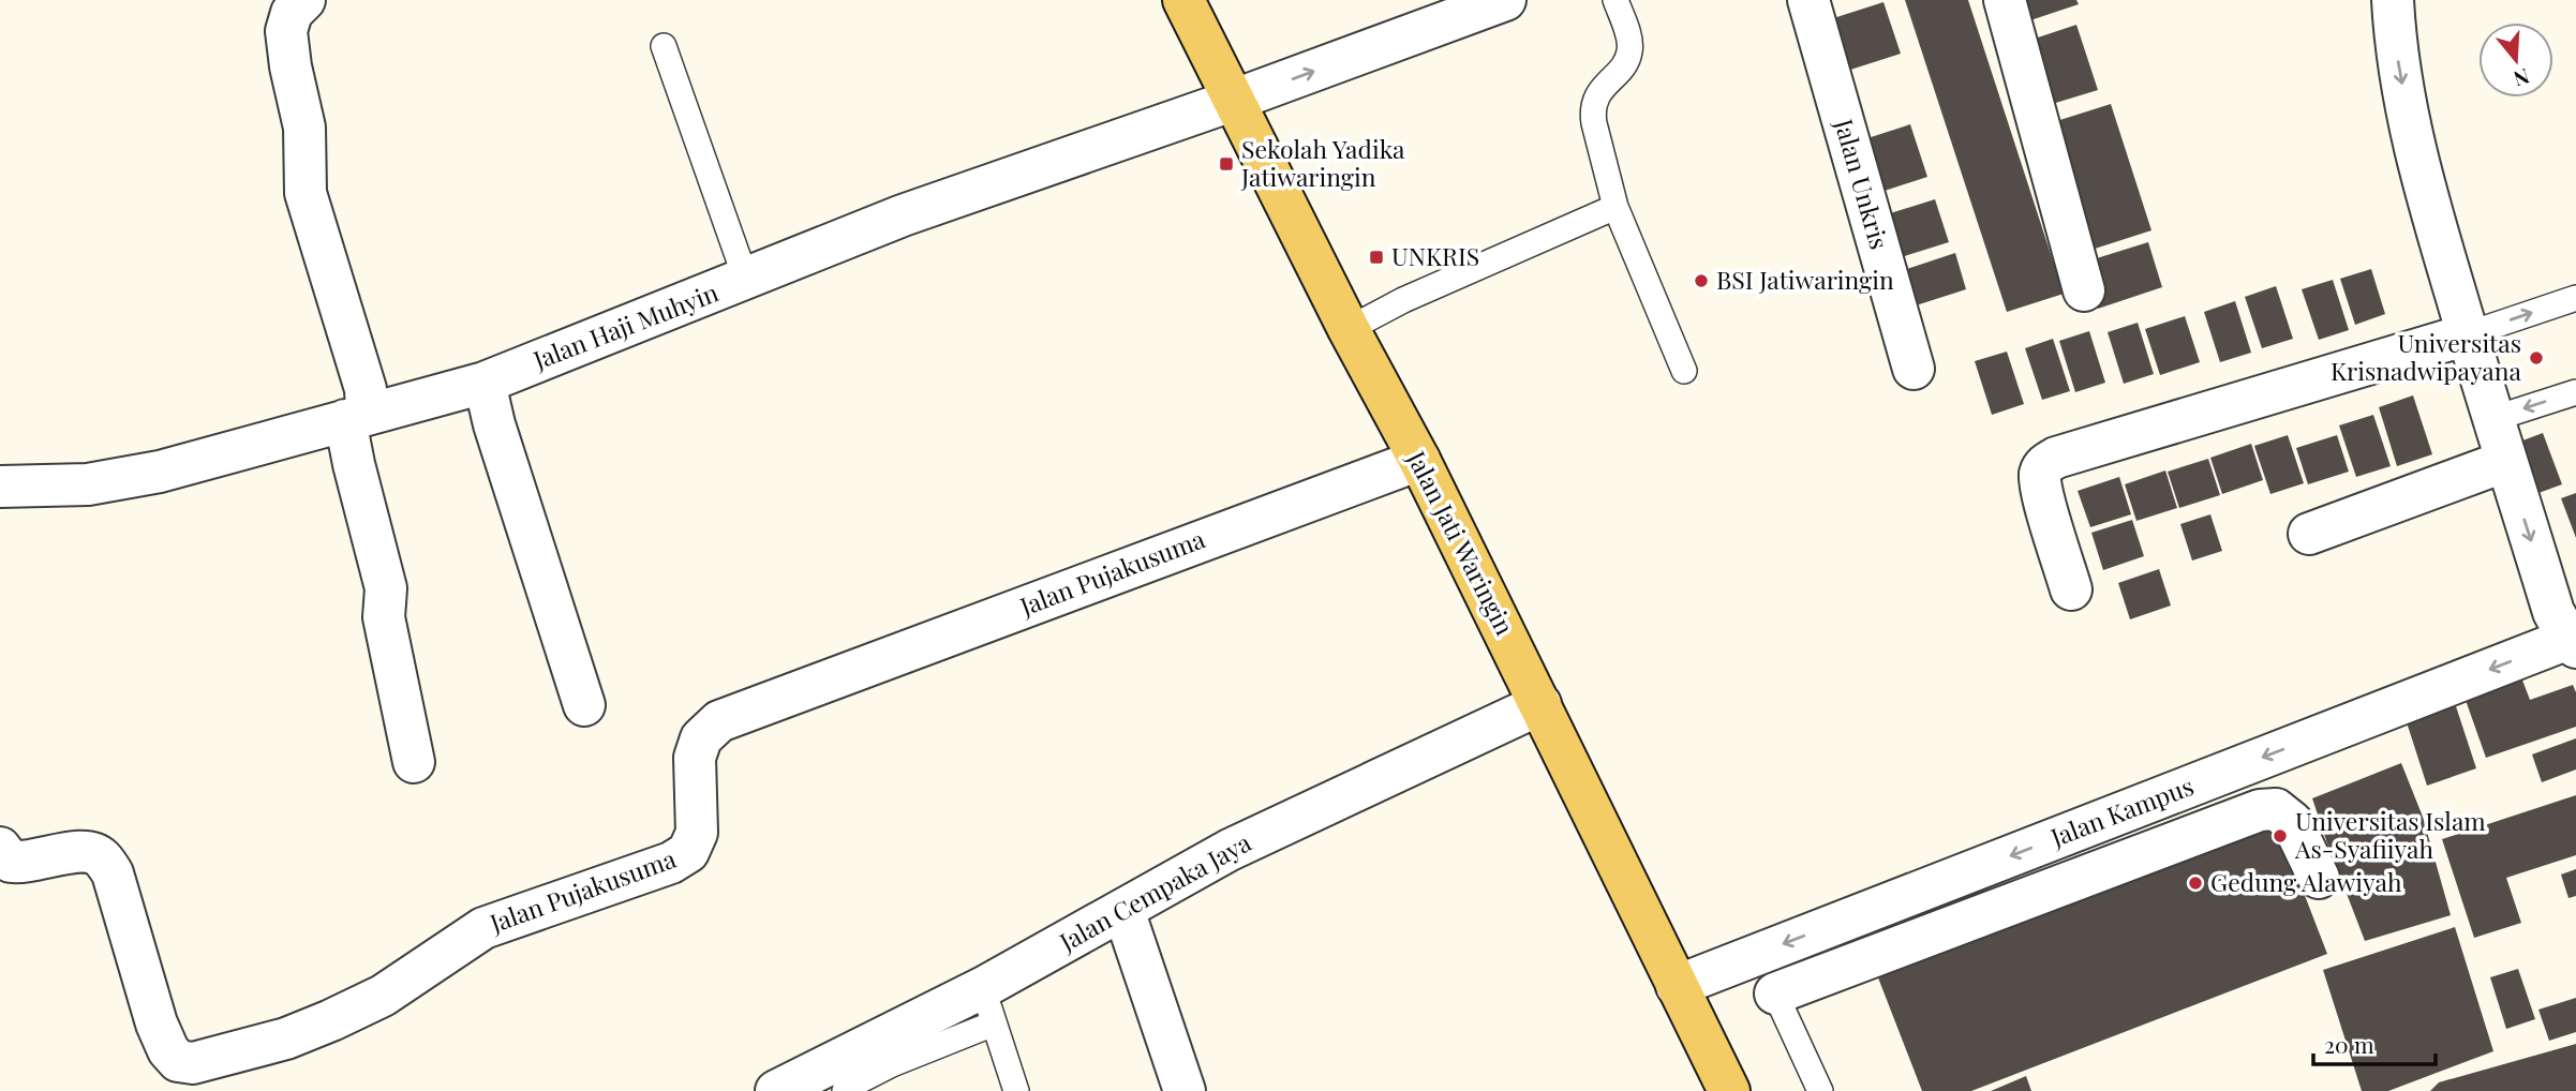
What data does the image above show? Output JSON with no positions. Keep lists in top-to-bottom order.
{
  "streets": {
    "main road": ["Jalan Jati Waringin"],
    "street": [
      "Jalan Unkris",
      "Jalan Haji Muhyin",
      "Jalan Pujakusuma",
      "Jalan Kampus",
      "Jalan Cempaka Jaya"
    ]
  },
  "crossings": [
    ["Jalan Haji Muhyin", "Jalan Jati Waringin"],
    ["Jalan Jati Waringin", "Jalan Pujakusuma"],
    ["Jalan Jati Waringin", "Jalan Kampus"],
    ["Jalan Jati Waringin", "Jalan Cempaka Jaya"]
  ],
  "one_way": ["Jalan Kampus"],
  "places": {
    "transit": ["Sekolah Yadika Jatiwaringin", "UNKRIS"],
    "other": [
      "BSI Jatiwaringin",
      "Universitas Krisnadwipayana",
      "Universitas Islam As-Syafiiyah",
      "Gedung Alawiyah"
    ]
  },
  "scale_bar": "20 m",
  "north": "bottom"
}
